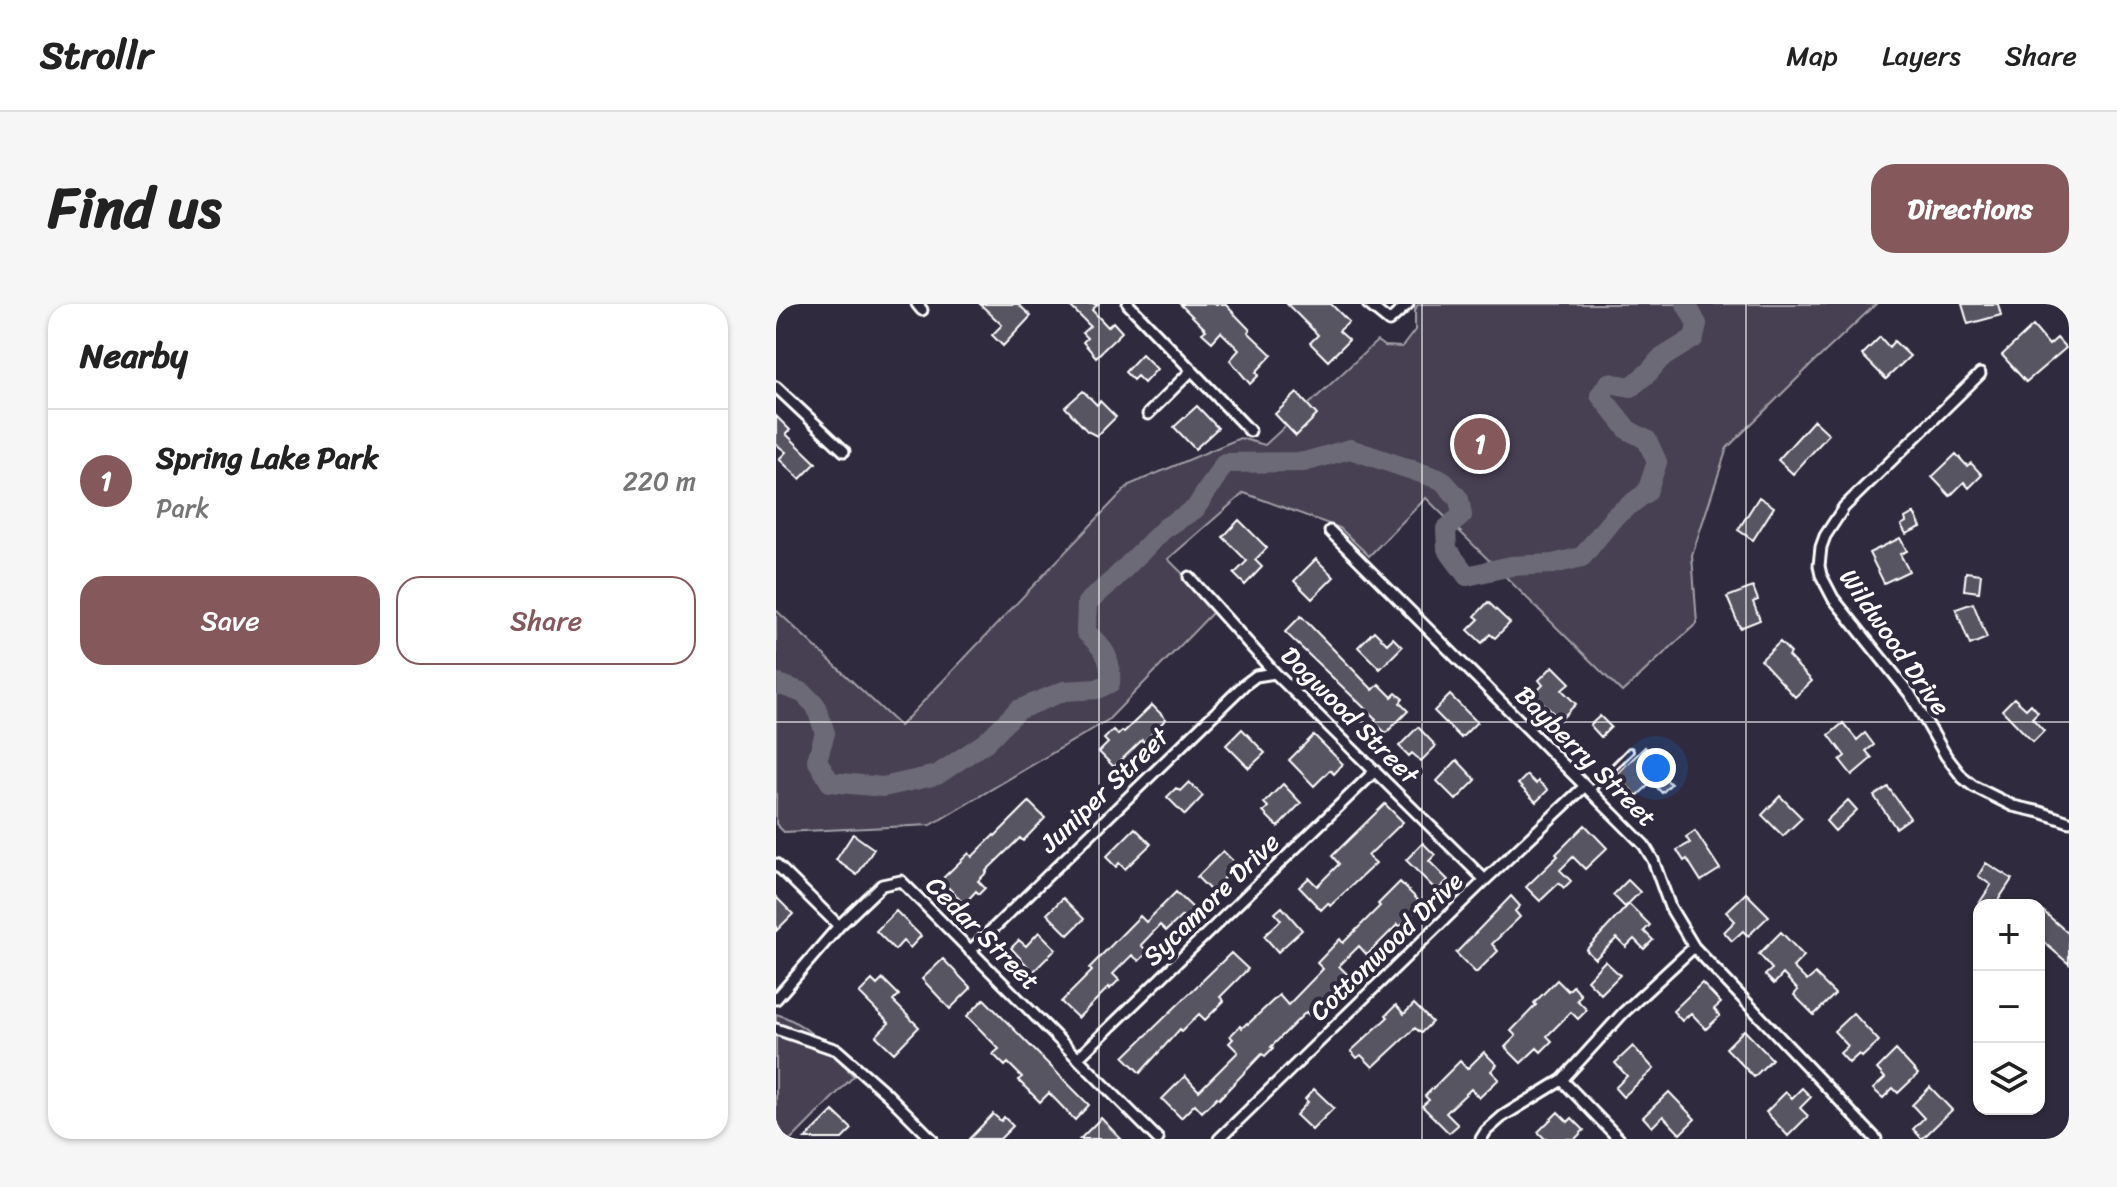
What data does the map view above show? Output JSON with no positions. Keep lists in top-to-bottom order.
{
  "streets": {
    "street": [
      "Wildwood Drive",
      "Dogwood Street",
      "Bayberry Street",
      "Juniper Street",
      "Sycamore Drive",
      "Cedar Street",
      "Cottonwood Drive"
    ]
  },
  "crossings": [
    ["Dogwood Street", "Juniper Street"],
    ["Dogwood Street", "Sycamore Drive"],
    ["Dogwood Street", "Cottonwood Drive"],
    ["Bayberry Street", "Cottonwood Drive"],
    ["Juniper Street", "Cedar Street"],
    ["Sycamore Drive", "Cedar Street"]
  ],
  "page": {
    "header": "Strollr",
    "nav": ["Map", "Layers", "Share"],
    "title": "Find us",
    "buttons": [
      "Directions",
      ["Save", "Share"]
    ],
    "heading": "Nearby",
    "list": [
      {
        "mark": "1",
        "name": "Spring Lake Park",
        "note": "Park",
        "value": "220 m"
      }
    ],
    "pins": "1",
    "map_buttons": ["+", "−"]
  }
}
